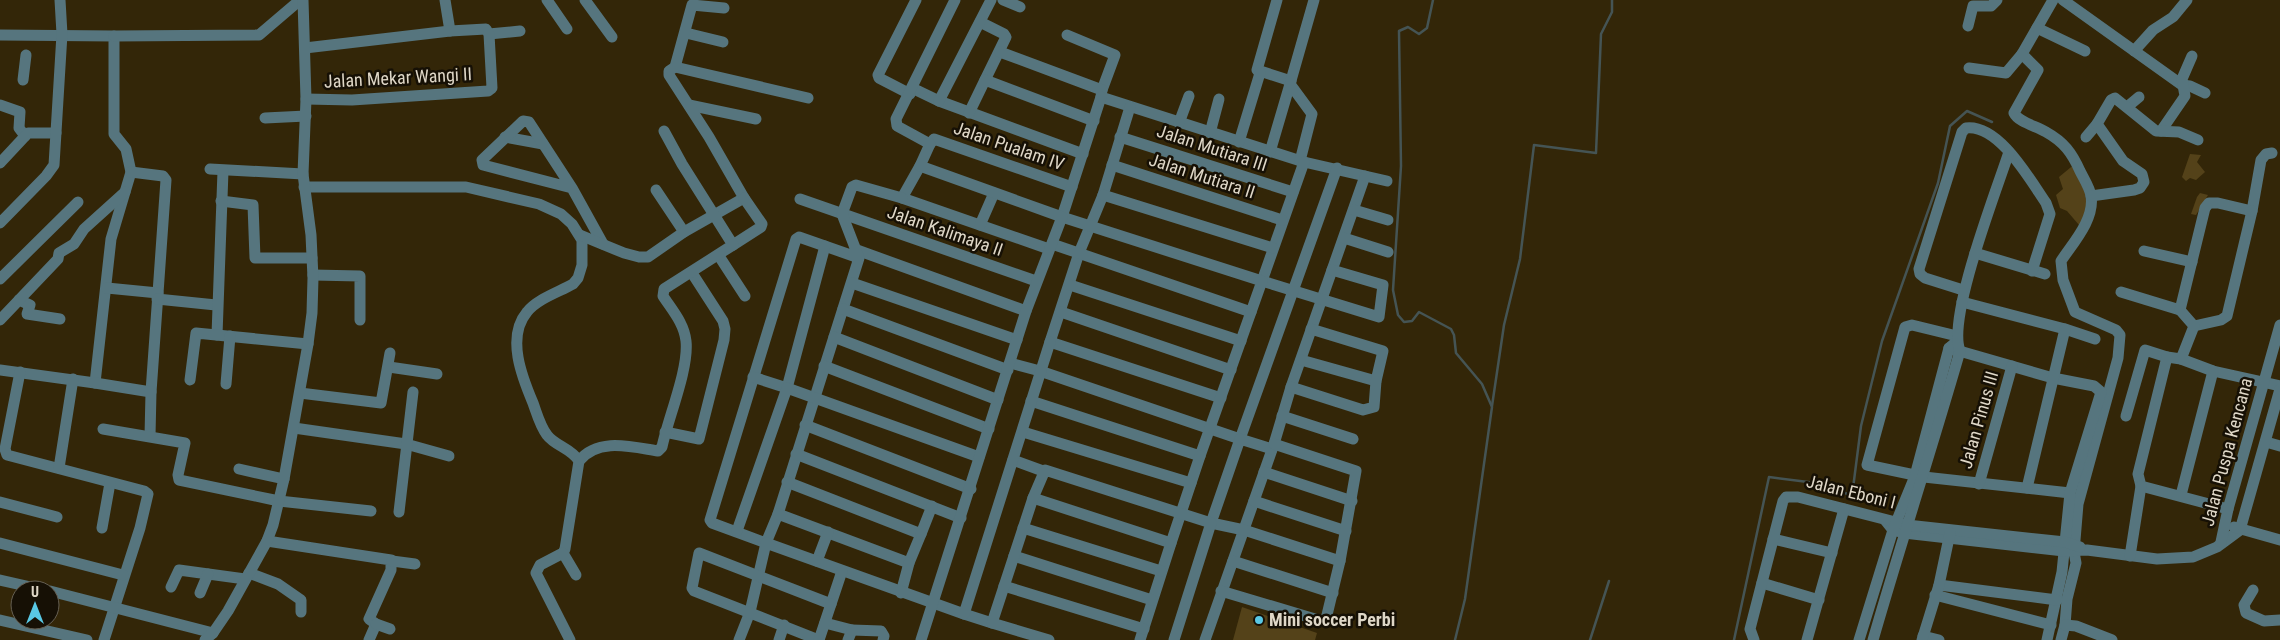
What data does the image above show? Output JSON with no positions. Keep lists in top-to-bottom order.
{
  "streets": {
    "street": [
      "Jalan Mekar Wangi II",
      "Jalan Pualam IV",
      "Jalan Mutiara III",
      "Jalan Mutiara II",
      "Jalan Kalimaya II",
      "Jalan Pinus III",
      "Jalan Puspa Kencana",
      "Jalan Eboni I"
    ]
  },
  "places": ["Mini soccer Perbi"],
  "north": "top"
}
